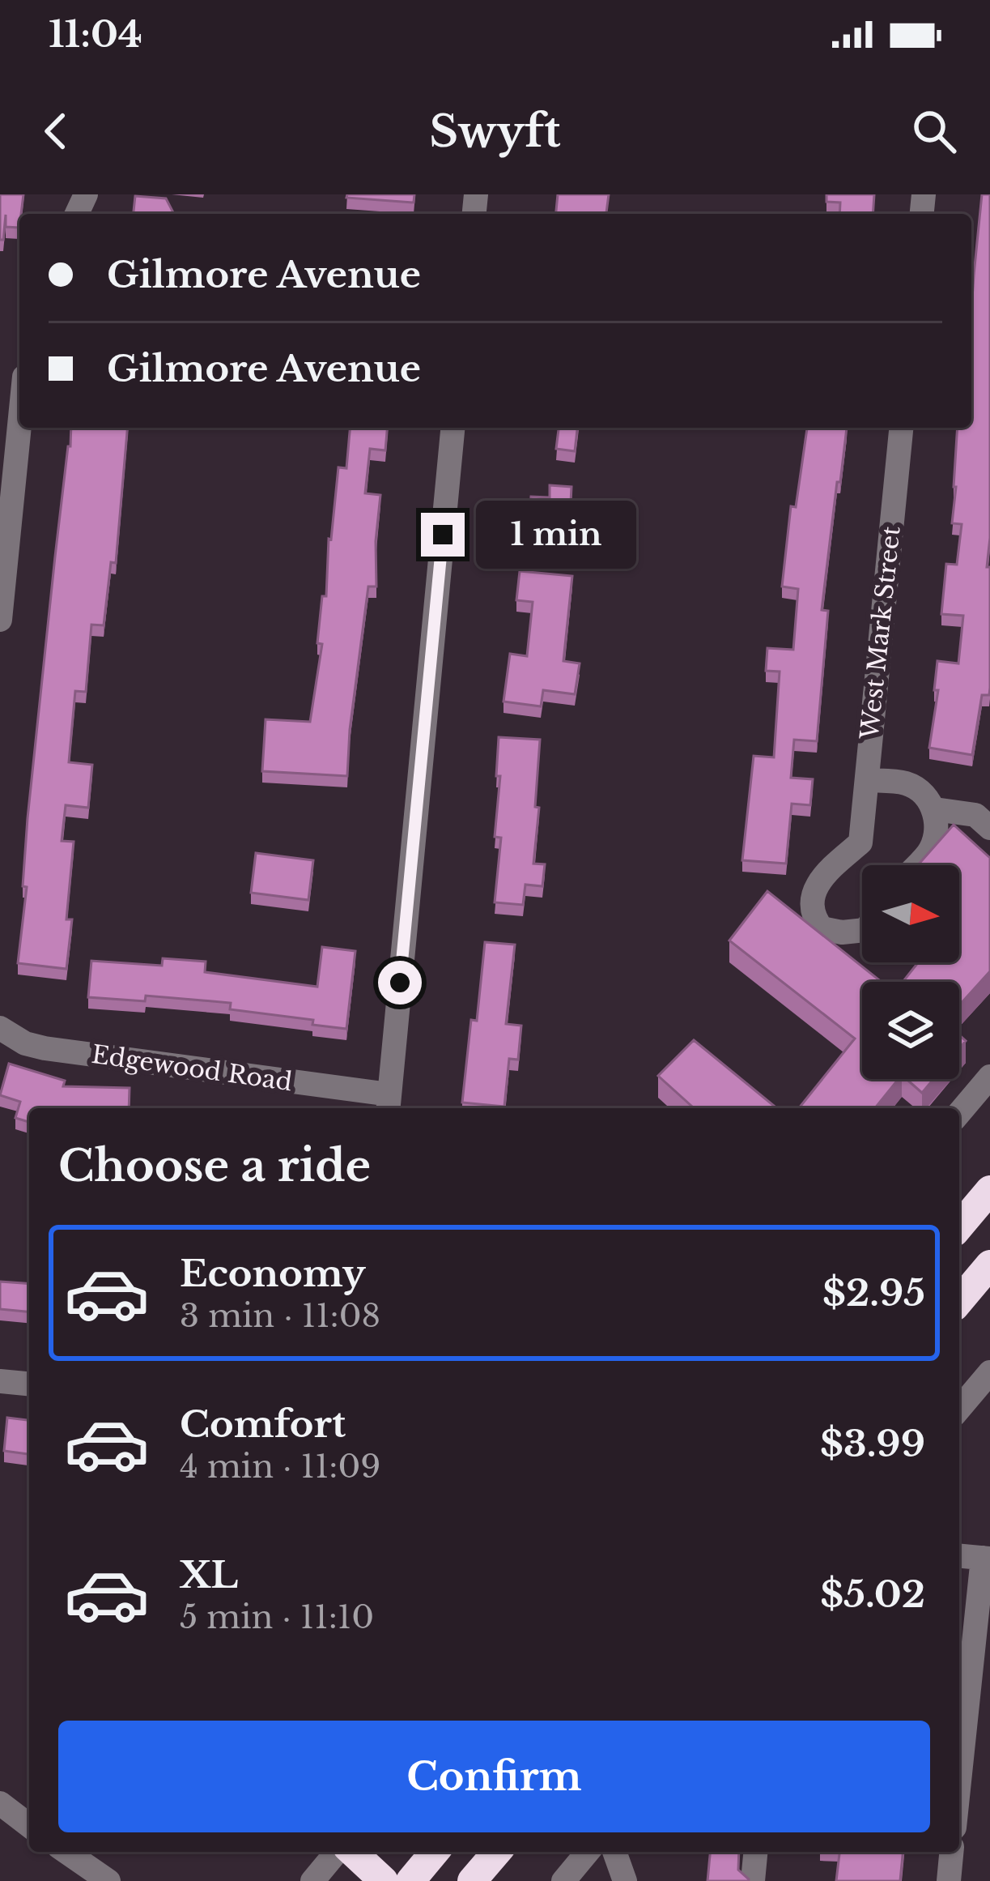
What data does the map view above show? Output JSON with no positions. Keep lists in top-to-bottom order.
{
  "streets": {
    "street": ["West Mark Street", "Edgewood Road"]
  },
  "north": "right",
  "page": {
    "status": "11:04",
    "header": "Swyft",
    "banner": ["Gilmore Avenue", "Gilmore Avenue"],
    "bubble": "1 min",
    "heading": "Choose a ride",
    "list": [
      {
        "name": "Economy",
        "note": "3 min · 11:08",
        "value": "$2.95"
      },
      {
        "name": "Comfort",
        "note": "4 min · 11:09",
        "value": "$3.99"
      },
      {
        "name": "XL",
        "note": "5 min · 11:10",
        "value": "$5.02"
      }
    ],
    "buttons": "Confirm"
  }
}
